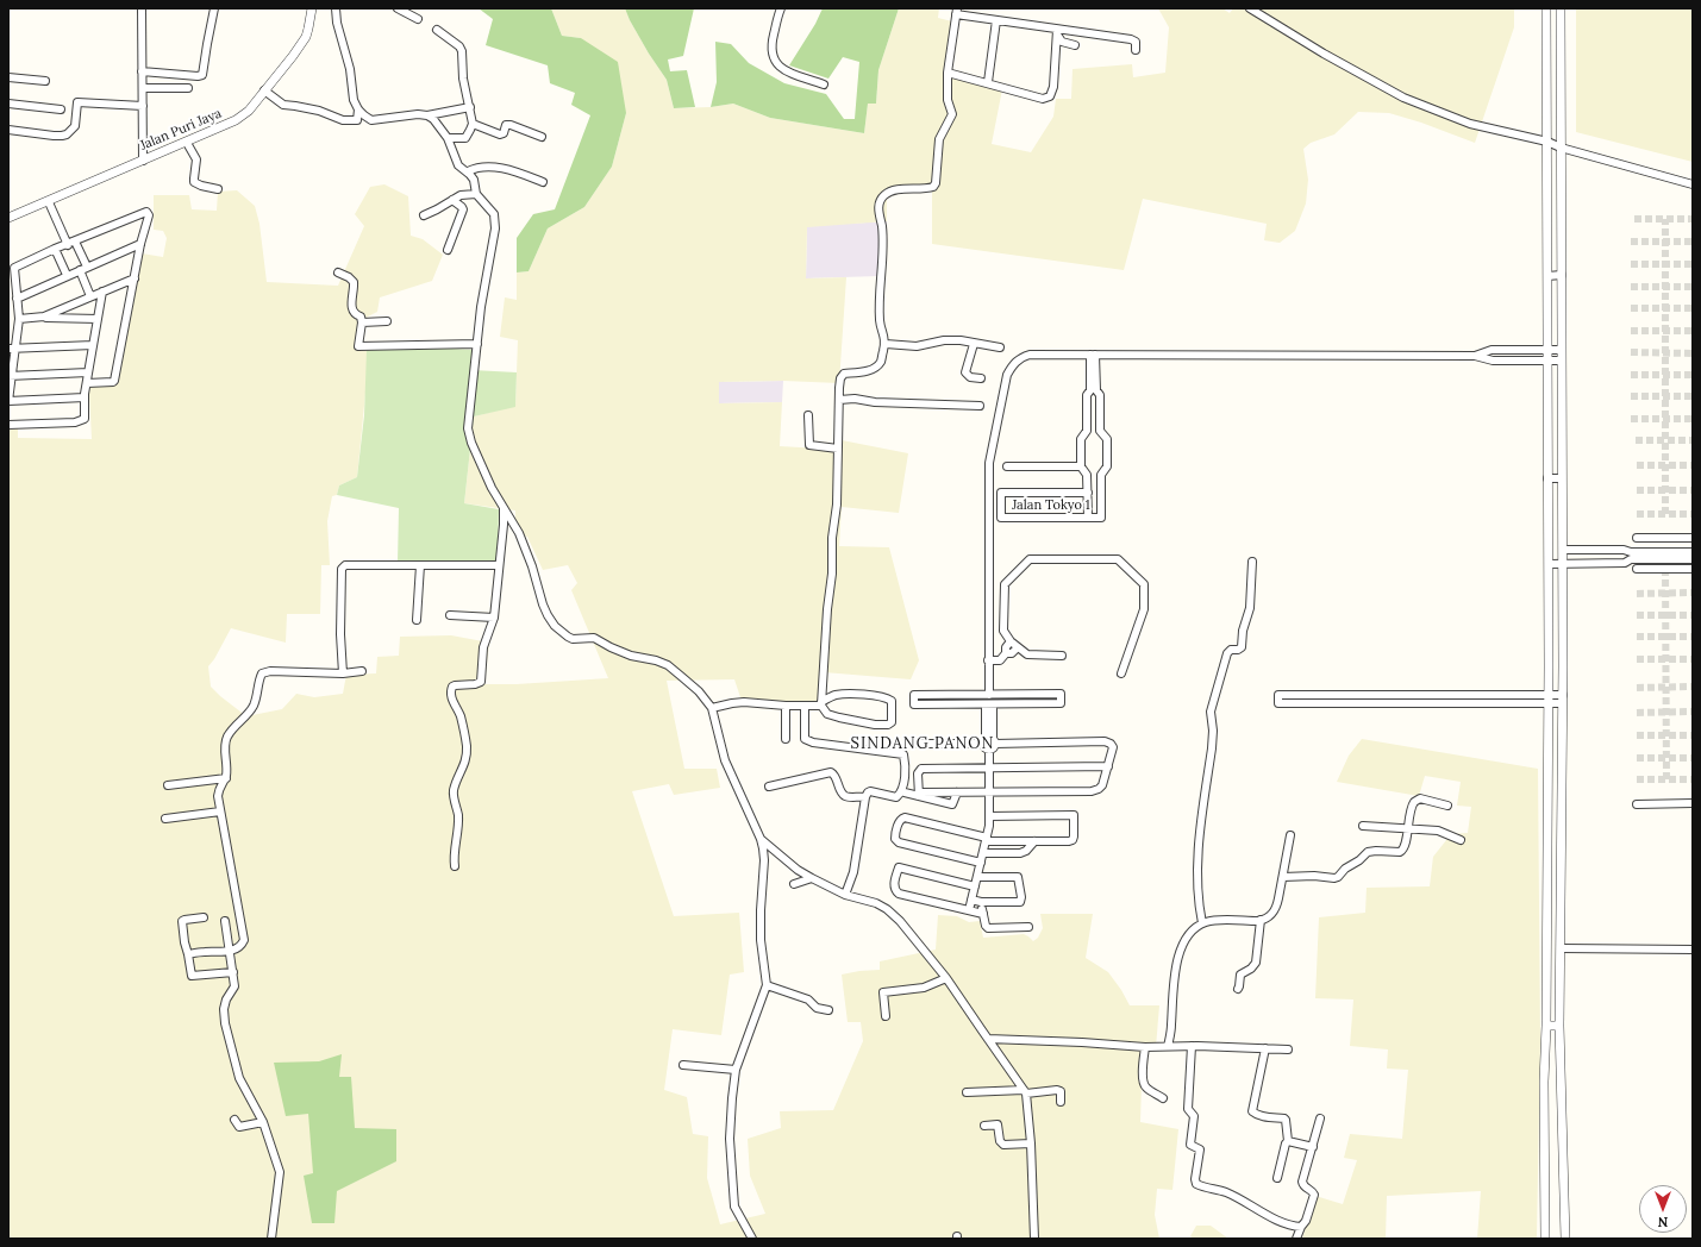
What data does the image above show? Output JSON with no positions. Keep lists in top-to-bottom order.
{
  "streets": {
    "street": ["Jalan Puri Jaya", "Jalan Tokyo 1"]
  },
  "districts": ["SINDANG PANON"],
  "north": "bottom"
}
